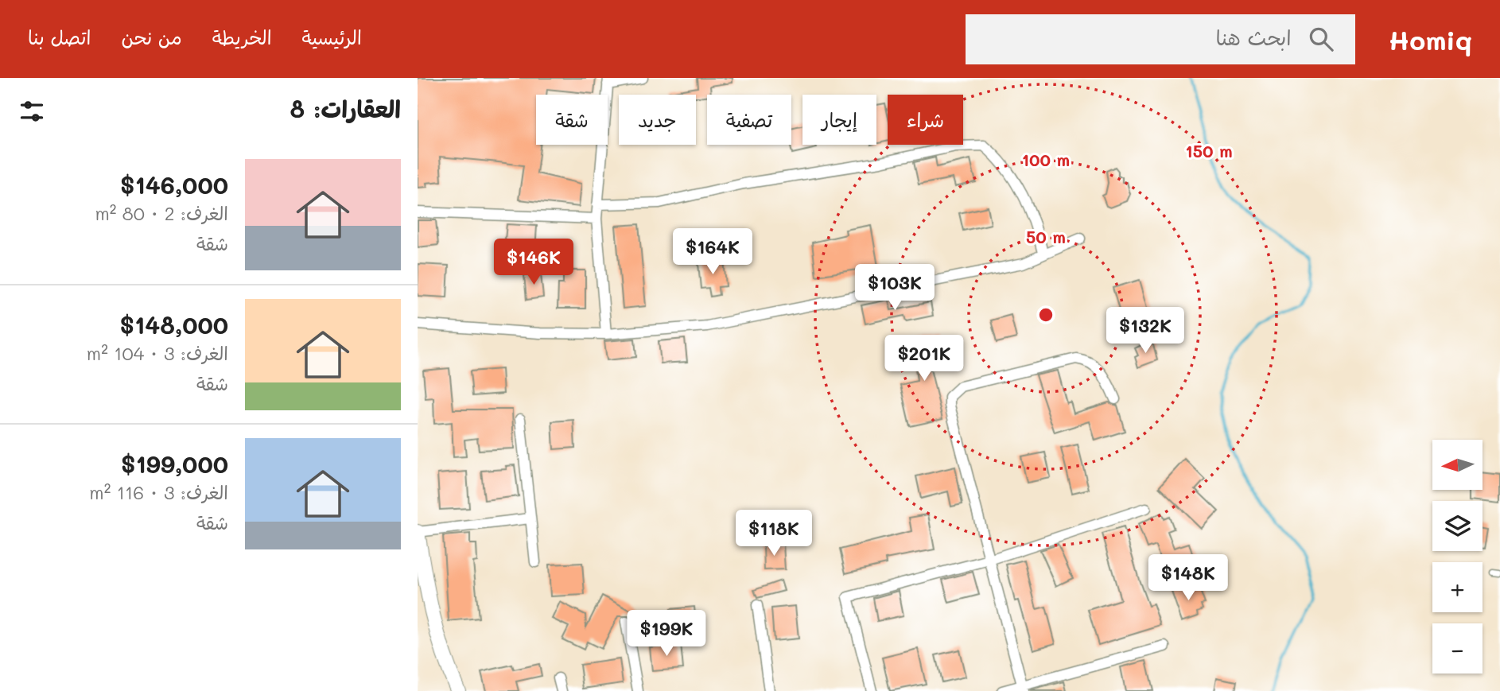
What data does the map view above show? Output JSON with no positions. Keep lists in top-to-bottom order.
{
  "north": "left",
  "page": {
    "header": "Homiq",
    "search": "ابحث هنا",
    "nav": [
      "الرئيسية",
      "الخريطة",
      "من نحن",
      "اتصل بنا"
    ],
    "heading": "العقارات: 8",
    "chip": [
      "شراء",
      "إيجار",
      "تصفية",
      "جديد",
      "شقة"
    ],
    "list": [
      {
        "name": "$146,000",
        "note": "الغرف: 2 · 80 m² · شقة"
      },
      {
        "name": "$148,000",
        "note": "الغرف: 3 · 104 m² · شقة"
      },
      {
        "name": "$199,000",
        "note": "الغرف: 3 · 116 m² · شقة"
      }
    ],
    "price": [
      "$164K",
      "$146K",
      "$103K",
      "$132K",
      "$201K",
      "$118K",
      "$148K",
      "$199K"
    ],
    "map_buttons": ["+", "−"]
  },
  "rings": ["150 m", "100 m", "50 m"]
}
